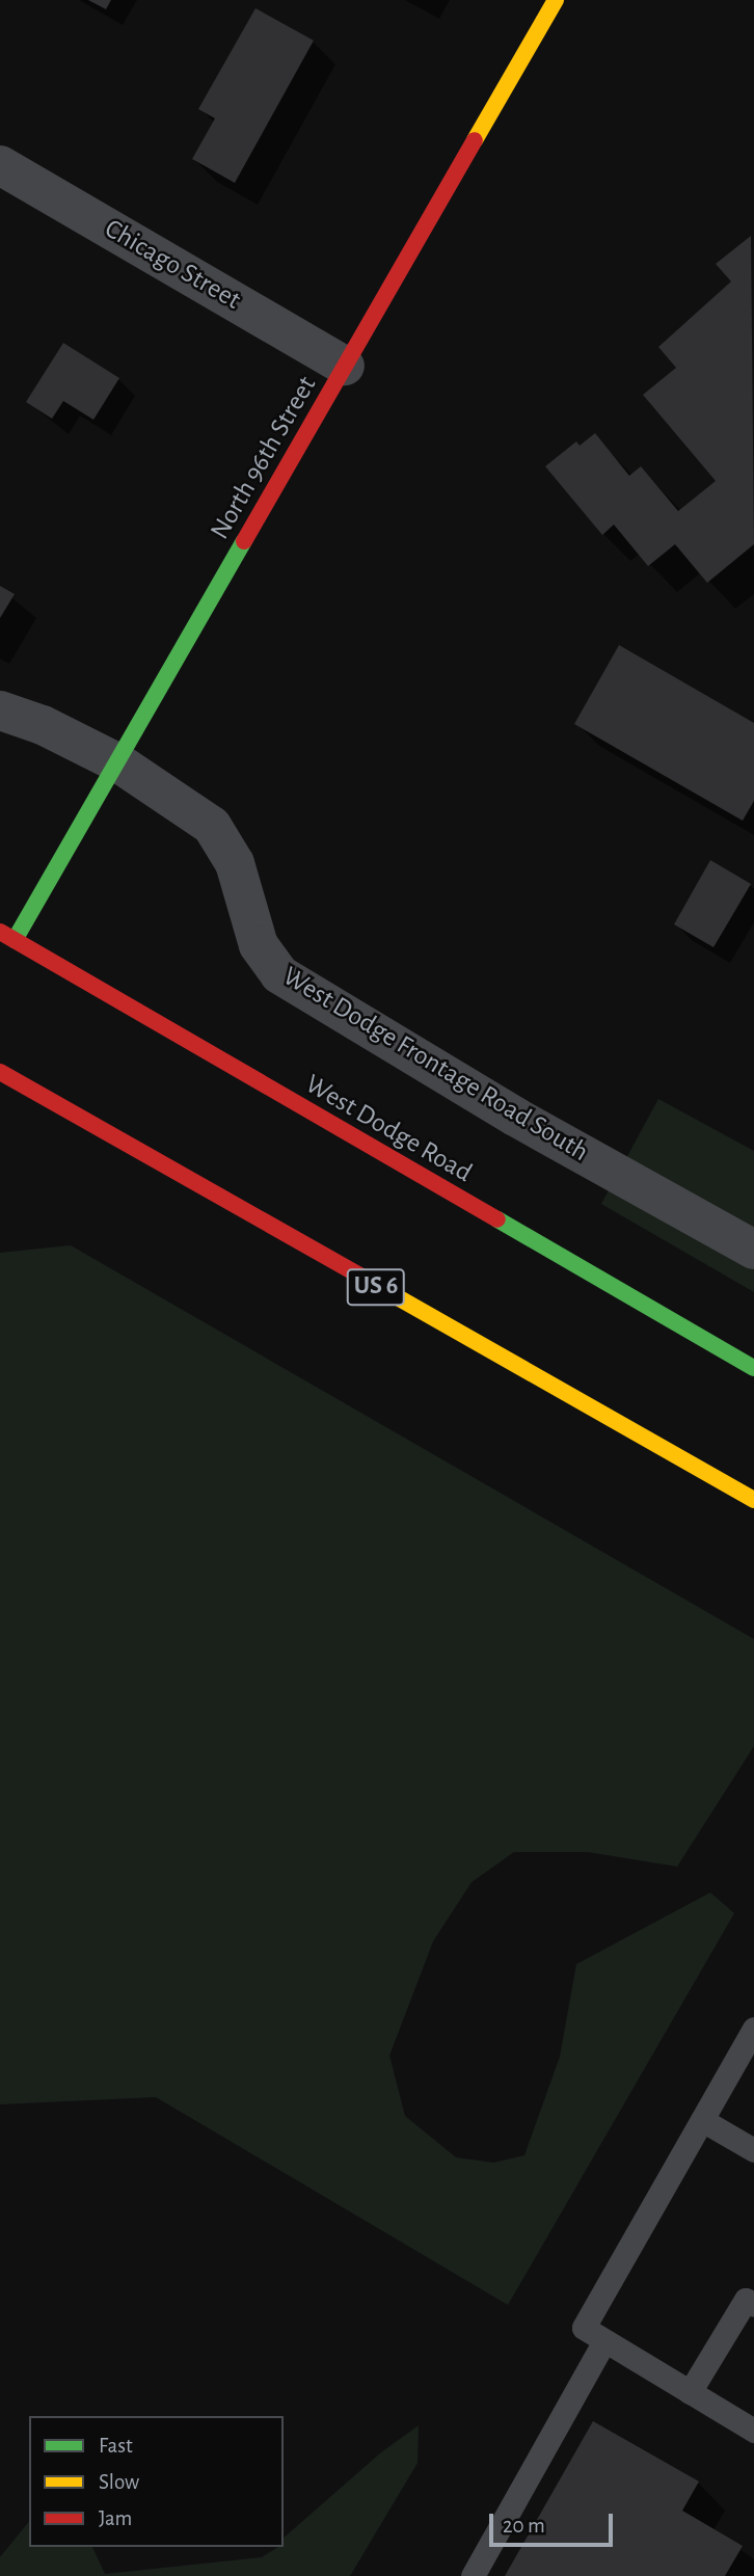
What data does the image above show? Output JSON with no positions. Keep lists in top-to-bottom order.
{
  "streets": {
    "main road": ["North 96th Street", "West Dodge Road", "US 6"],
    "street": ["Chicago Street", "West Dodge Frontage Road South"]
  },
  "crossings": [
    ["Chicago Street", "North 96th Street"],
    ["North 96th Street", "West Dodge Frontage Road South"],
    ["North 96th Street", "West Dodge Road"]
  ],
  "legend": ["Fast", "Slow", "Jam"],
  "scale_bar": "20 m"
}
